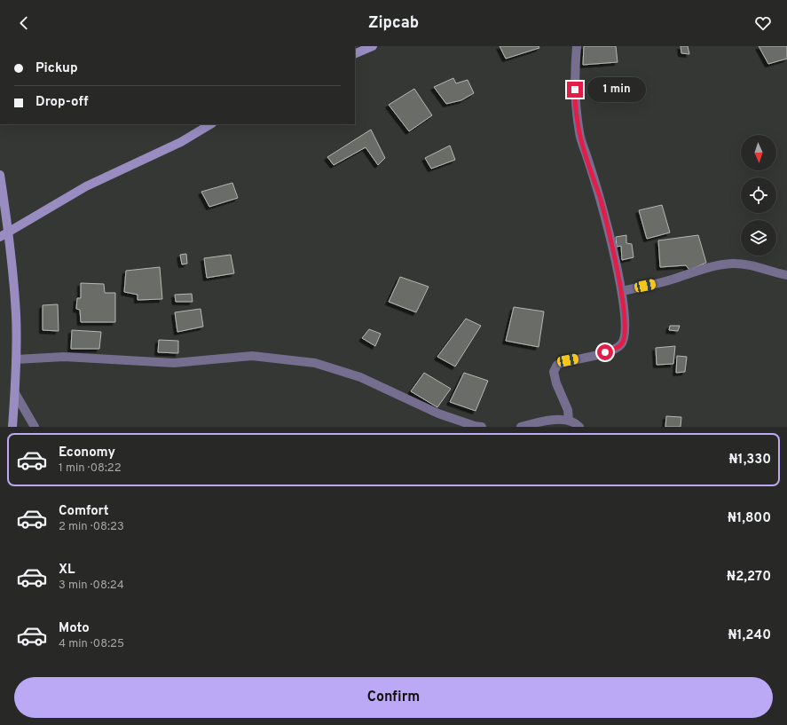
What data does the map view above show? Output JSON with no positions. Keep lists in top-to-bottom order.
{
  "north": "bottom",
  "page": {
    "header": "Zipcab",
    "banner": ["Pickup", "Drop-off"],
    "bubble": "1 min",
    "list": [
      {
        "name": "Economy",
        "note": "1 min · 08:22",
        "value": "₦1,330"
      },
      {
        "name": "Comfort",
        "note": "2 min · 08:23",
        "value": "₦1,800"
      },
      {
        "name": "XL",
        "note": "3 min · 08:24",
        "value": "₦2,270"
      },
      {
        "name": "Moto",
        "note": "4 min · 08:25",
        "value": "₦1,240"
      }
    ],
    "buttons": "Confirm"
  }
}
